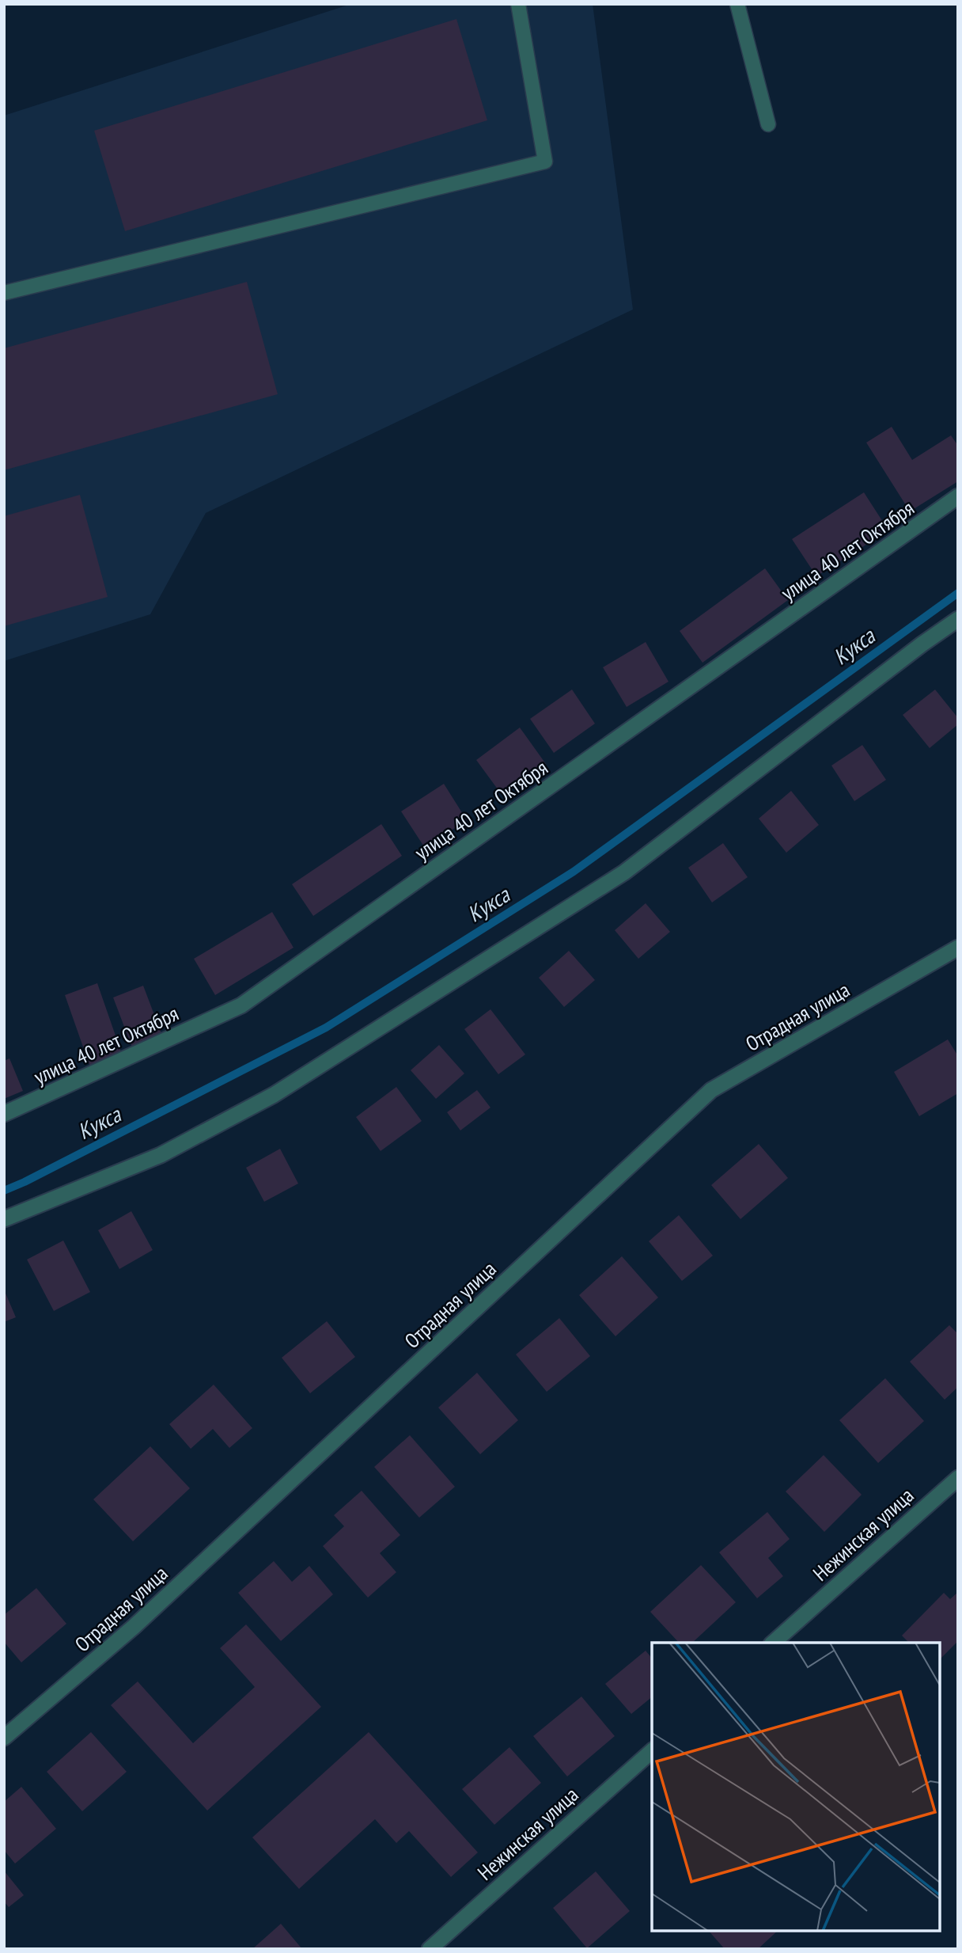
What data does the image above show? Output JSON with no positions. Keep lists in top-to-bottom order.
{
  "streets": {
    "street": ["улица 40 лет Октября", "Отрадная улица", "Нежинская улица"]
  },
  "water": ["Кукса"]
}
